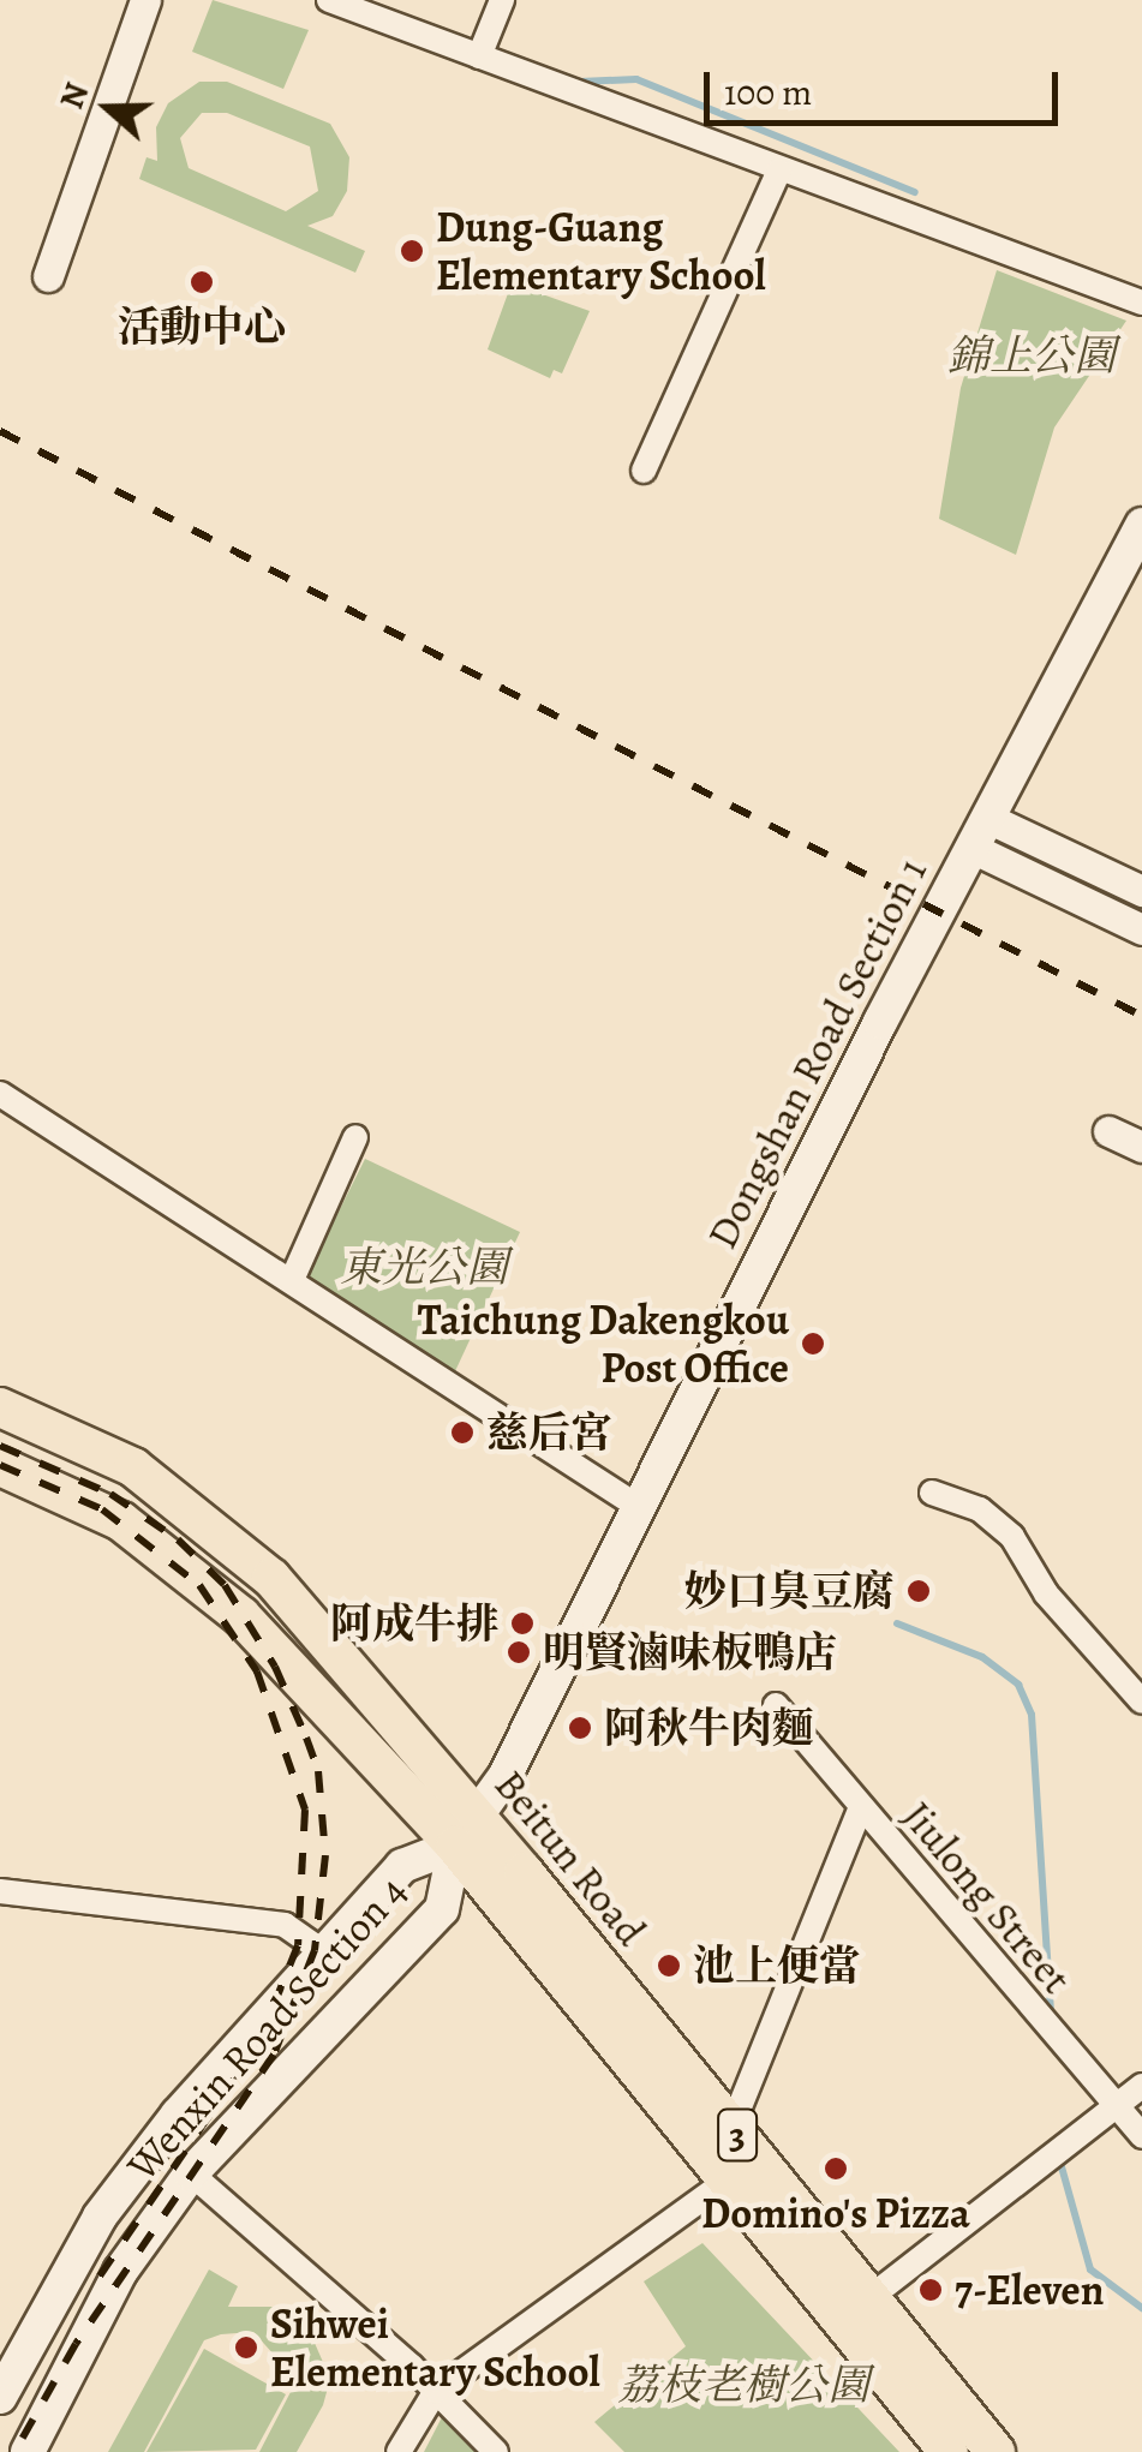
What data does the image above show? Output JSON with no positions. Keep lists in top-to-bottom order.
{
  "streets": {
    "main road": [
      "Dongshan Road Section 1",
      "Beitun Road",
      "Wenxin Road Section 4",
      "3"
    ],
    "street": ["Jiulong Street"]
  },
  "crossings": [
    ["Dongshan Road Section 1", "Beitun Road"],
    ["Dongshan Road Section 1", "Wenxin Road Section 4"],
    ["Beitun Road", "Wenxin Road Section 4"]
  ],
  "parks": ["錦上公園", "東光公園", "荔枝老樹公園"],
  "places": [
    "Dung-Guang Elementary School",
    "活動中心",
    "Taichung Dakengkou Post Office",
    "慈后宮",
    "妙口臭豆腐",
    "阿成牛排",
    "明賢滷味板鴨店",
    "阿秋牛肉麵",
    "池上便當",
    "Domino's Pizza",
    "7-Eleven",
    "Sihwei Elementary School"
  ],
  "scale_bar": "100 m",
  "north": "left"
}
